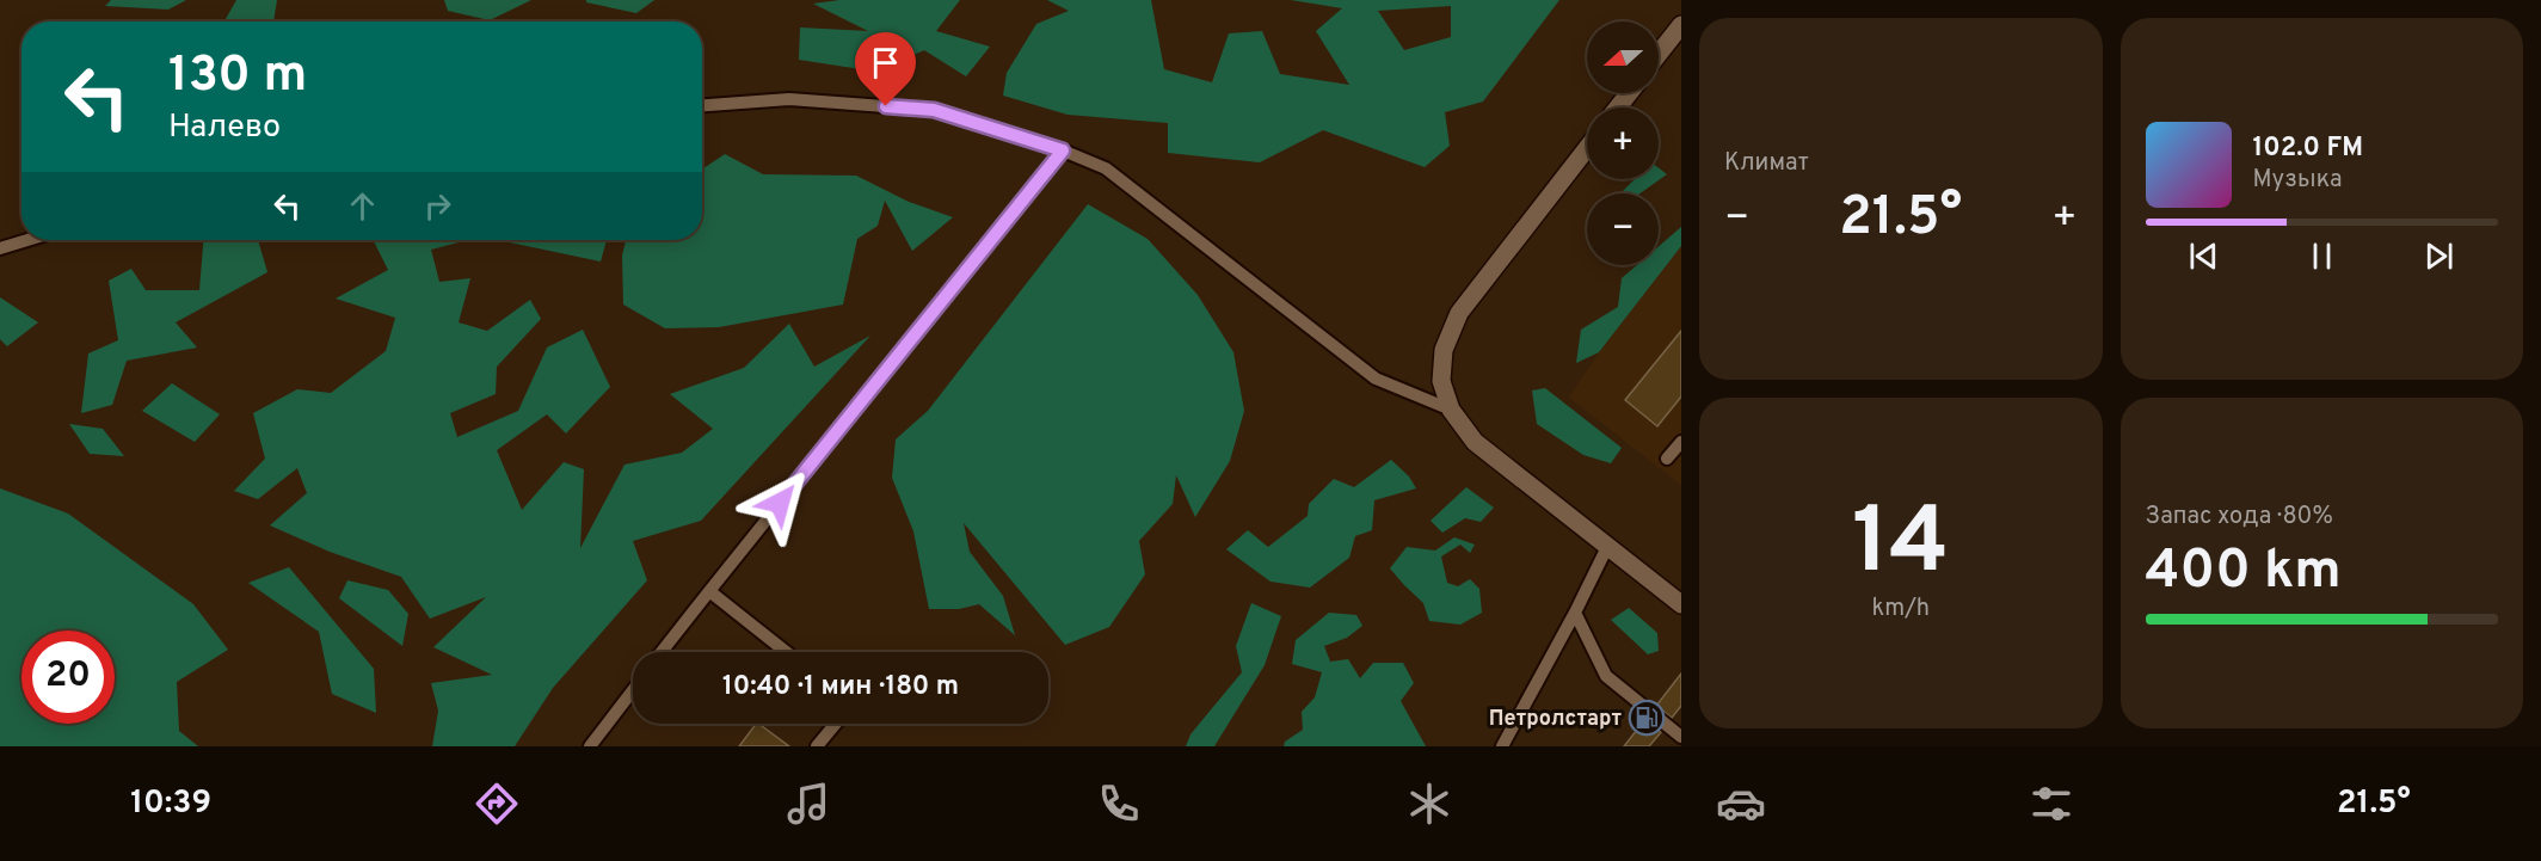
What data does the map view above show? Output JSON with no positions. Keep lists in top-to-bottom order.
{
  "places": {
    "fuel station": ["Петролстарт"]
  },
  "north": "left",
  "page": {
    "tile": [
      "Климат",
      ["14", "km/h"],
      ["Запас хода · 80%", "400 km"]
    ],
    "map_buttons": ["+", "−"],
    "turn": ["130 m", "Налево"],
    "song": ["102.0 FM", "Музыка"],
    "heat": ["−", "21.5°", "+"],
    "limit": "20",
    "trip": "10:40 · 1 мин · 180 m",
    "tabs": ["10:39", "21.5°"]
  }
}
